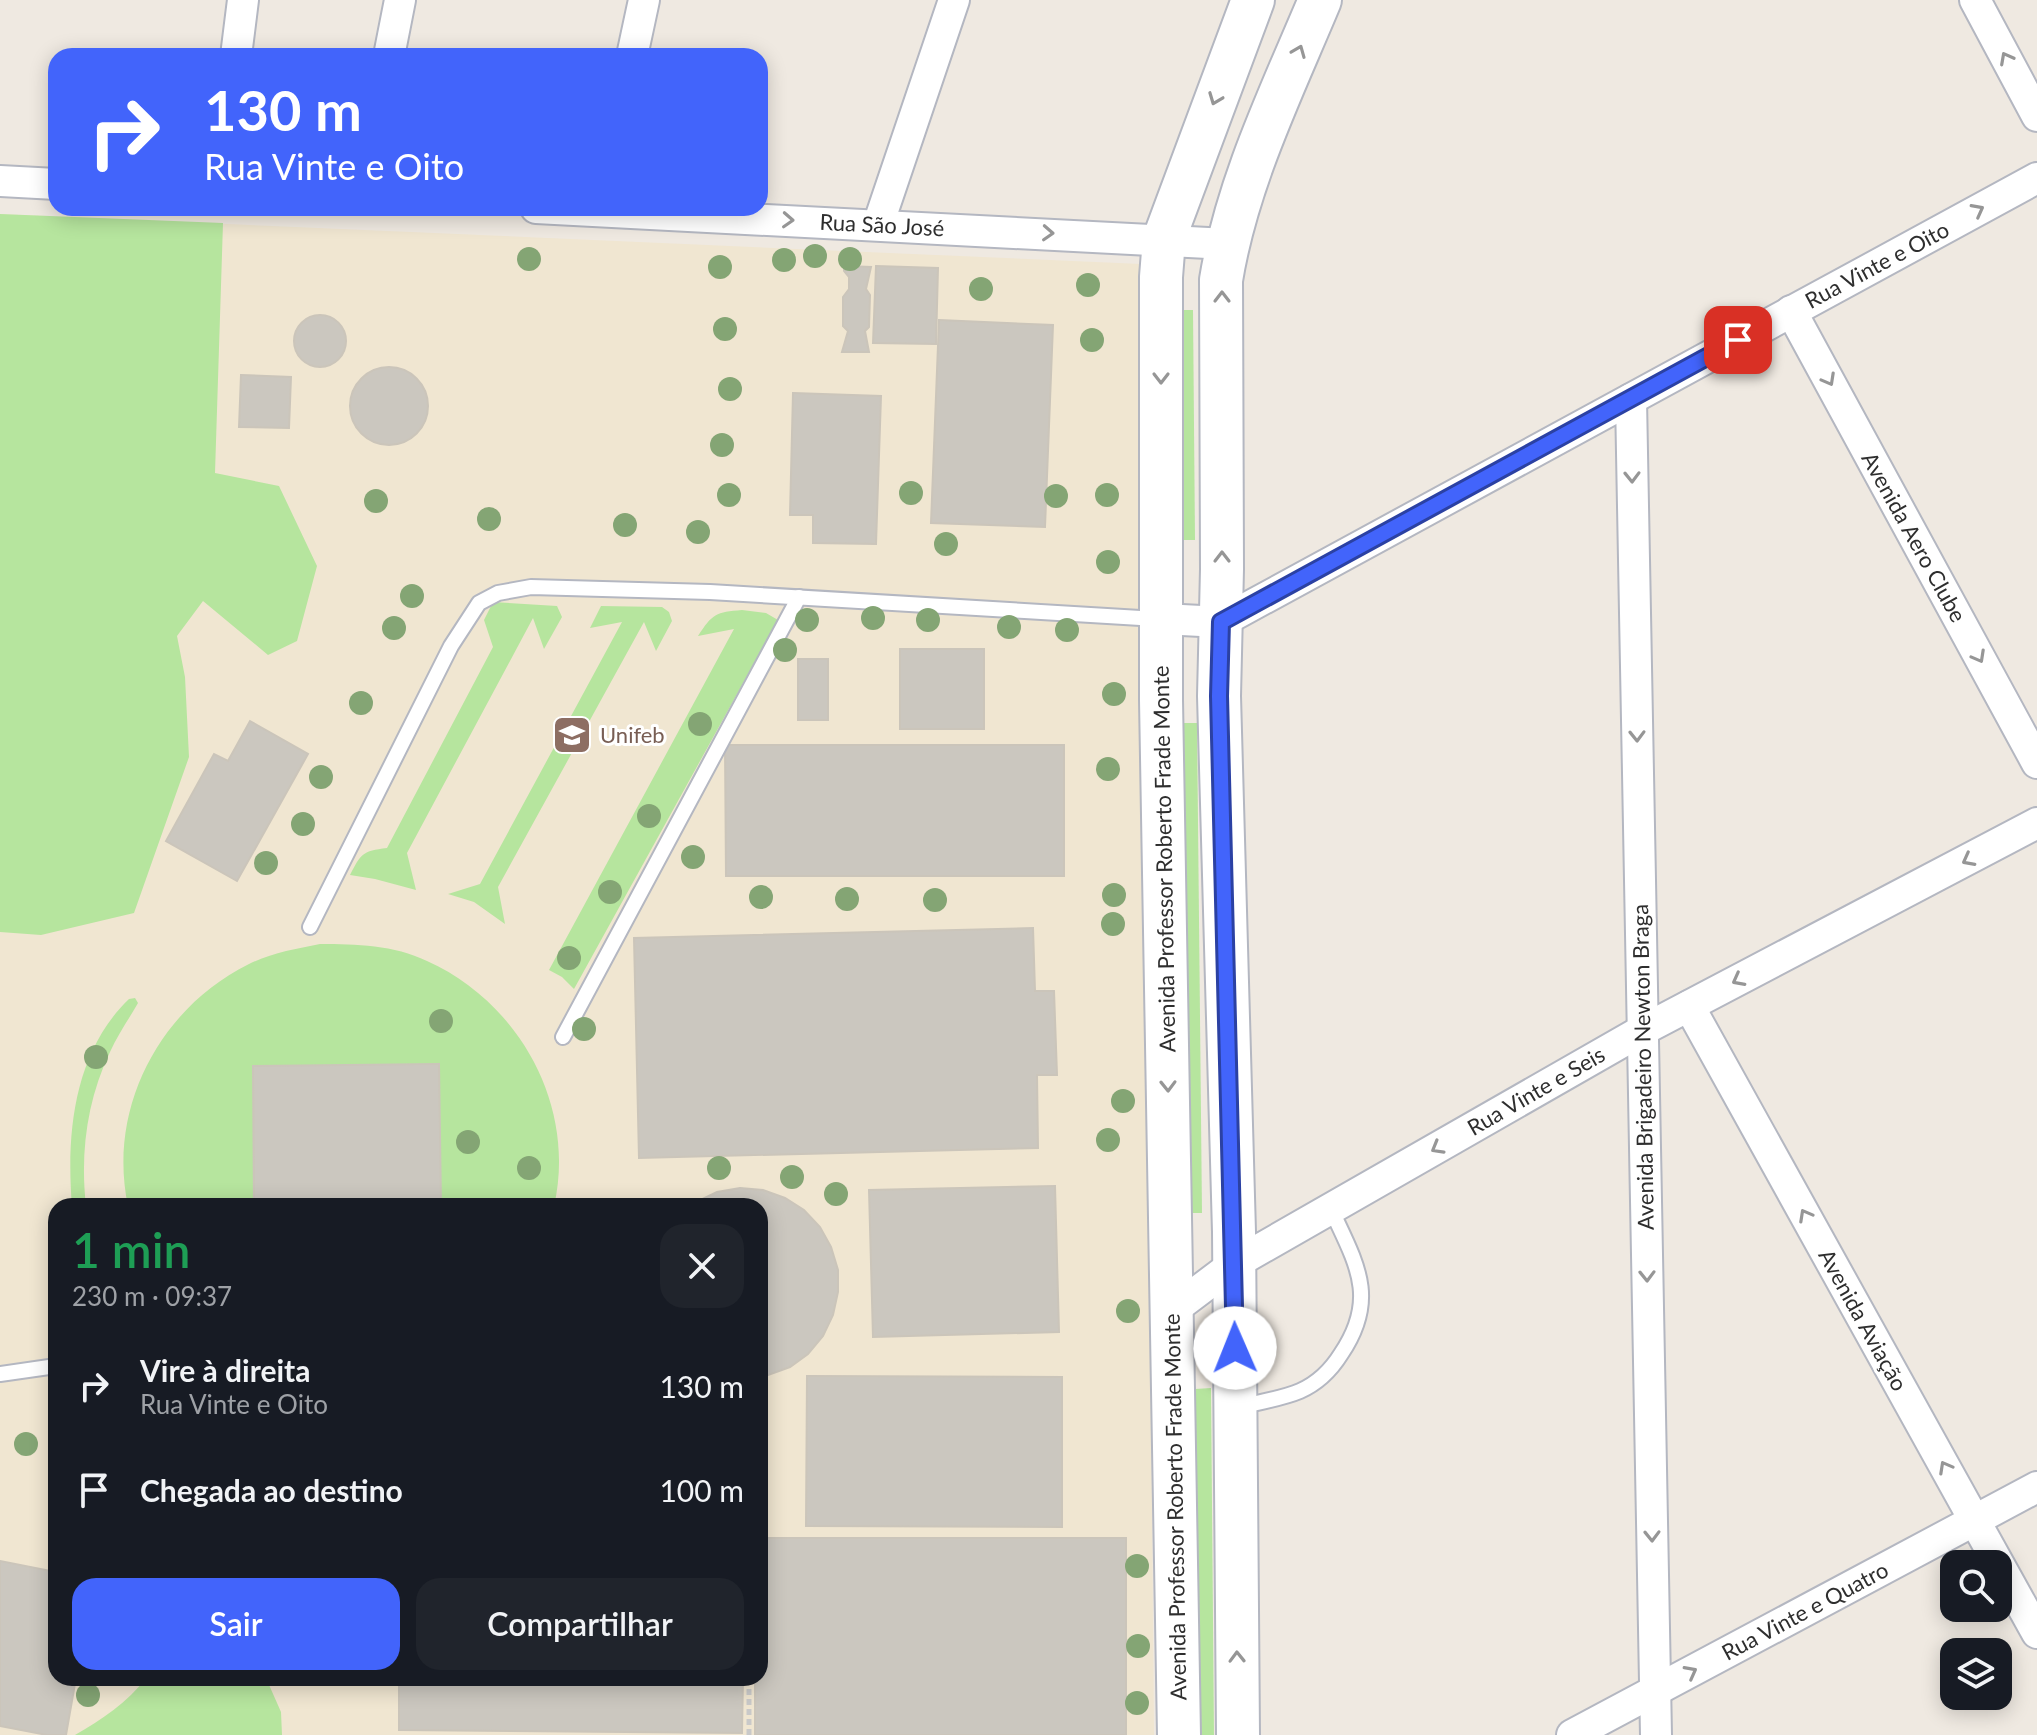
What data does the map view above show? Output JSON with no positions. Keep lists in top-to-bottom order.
{
  "streets": {
    "main road": ["Avenida Professor Roberto Frade Monte"],
    "street": [
      "Rua São José",
      "Rua Vinte e Oito",
      "Avenida Aero Clube",
      "Avenida Brigadeiro Newton Braga",
      "Rua Vinte e Seis",
      "Avenida Aviação",
      "Rua Vinte e Quatro"
    ]
  },
  "crossings": [
    ["Rua São José", "Avenida Professor Roberto Frade Monte"],
    ["Rua Vinte e Oito", "Avenida Aero Clube"],
    ["Rua Vinte e Oito", "Avenida Brigadeiro Newton Braga"],
    ["Avenida Professor Roberto Frade Monte", "Rua Vinte e Seis"],
    ["Avenida Brigadeiro Newton Braga", "Rua Vinte e Seis"],
    ["Avenida Brigadeiro Newton Braga", "Rua Vinte e Quatro"],
    ["Rua Vinte e Seis", "Avenida Aviação"],
    ["Avenida Aviação", "Rua Vinte e Quatro"]
  ],
  "one_way": [
    "Rua São José",
    "Avenida Aero Clube",
    "Avenida Brigadeiro Newton Braga",
    "Rua Vinte e Seis",
    "Avenida Aviação",
    "Rua Vinte e Quatro"
  ],
  "places": {
    "school or university": ["Unifeb"]
  },
  "page": {
    "turn": ["130 m", "Rua Vinte e Oito"],
    "heading": ["1 min", "230 m · 09:37"],
    "list": [
      {
        "name": "Vire à direita",
        "note": "Rua Vinte e Oito",
        "value": "130 m"
      },
      {
        "name": "Chegada ao destino",
        "value": "100 m"
      }
    ],
    "buttons": ["Sair", "Compartilhar"]
  }
}
